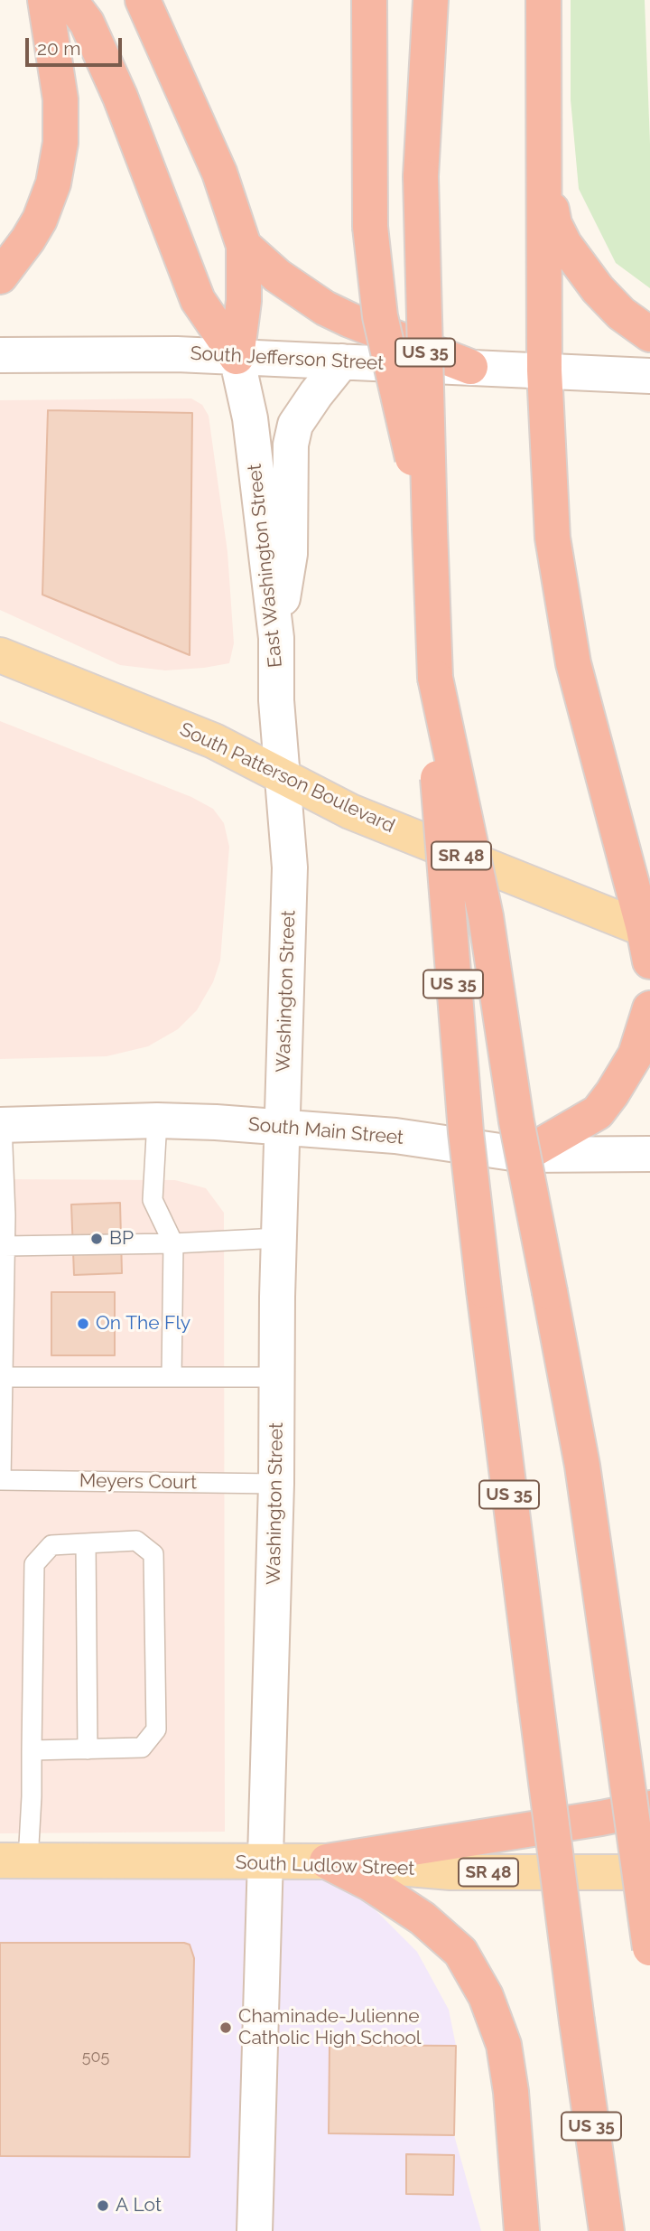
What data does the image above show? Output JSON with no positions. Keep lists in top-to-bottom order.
{
  "streets": {
    "highway": ["US 35"],
    "main road": ["South Patterson Boulevard", "SR 48", "South Ludlow Street"],
    "street": [
      "South Jefferson Street",
      "East Washington Street",
      "Washington Street",
      "South Main Street"
    ],
    "lane": ["Meyers Court"]
  },
  "crossings": [
    ["South Jefferson Street", "East Washington Street"],
    ["East Washington Street", "South Patterson Boulevard"],
    ["East Washington Street", "Washington Street"],
    ["South Patterson Boulevard", "Washington Street"],
    ["Washington Street", "South Main Street"],
    ["Washington Street", "Meyers Court"],
    ["Washington Street", "South Ludlow Street"]
  ],
  "places": [
    "BP",
    "On The Fly",
    "Chaminade-Julienne Catholic High School",
    "A Lot"
  ],
  "house_numbers": ["505"],
  "scale_bar": "20 m"
}
